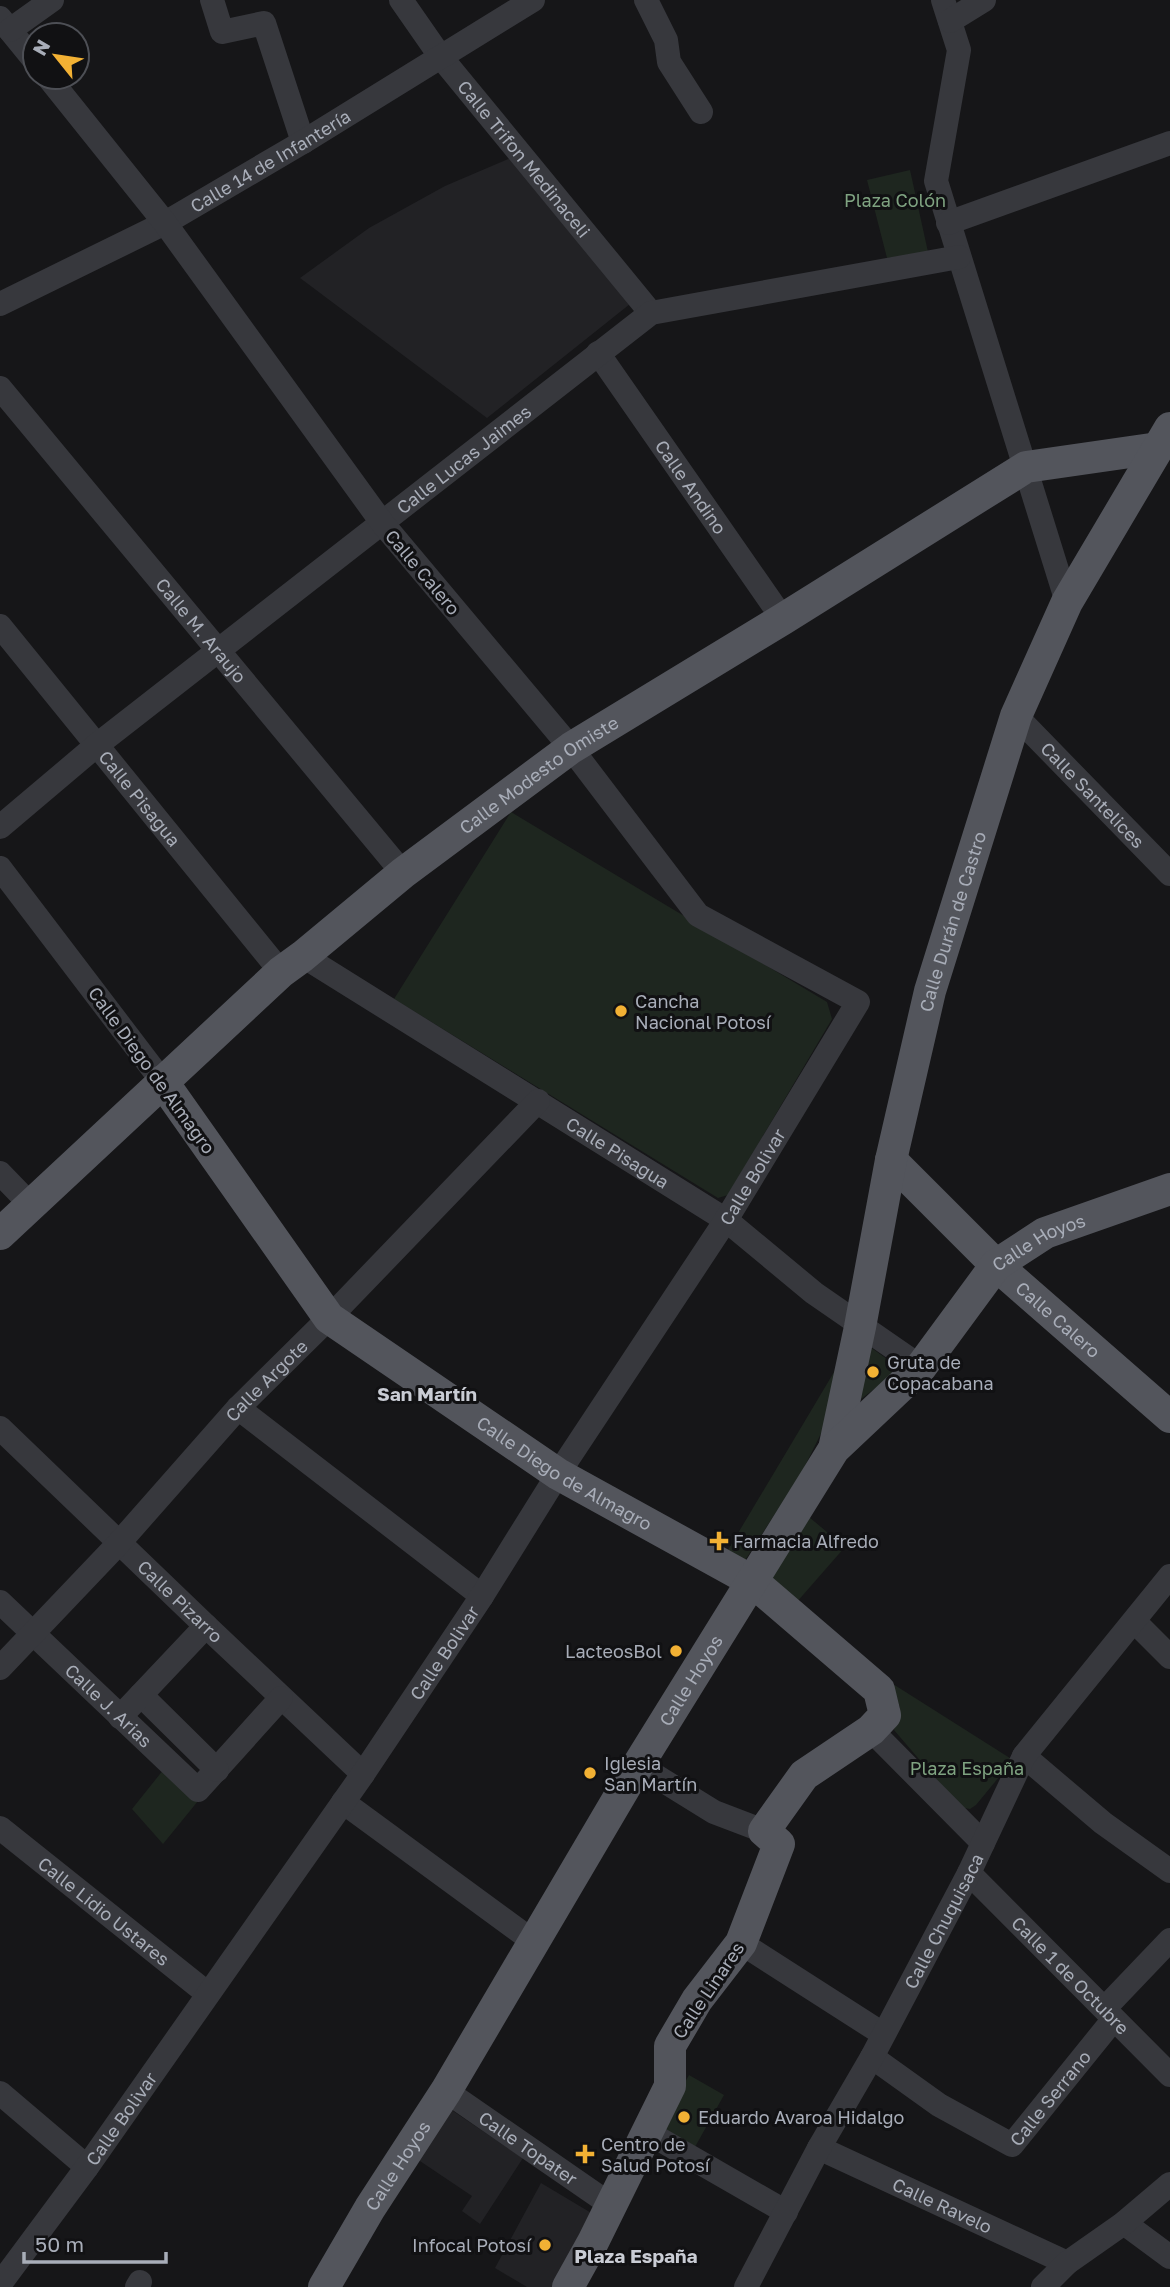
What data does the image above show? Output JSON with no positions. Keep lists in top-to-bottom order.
{
  "streets": {
    "main road": [
      "Calle Calero",
      "Calle Modesto Omiste",
      "Calle Durán de Castro",
      "Calle Diego de Almagro",
      "Calle Hoyos",
      "Calle Linares"
    ],
    "street": [
      "Calle Trifon Medinaceli",
      "Calle 14 de Infantería",
      "Calle Lucas Jaimes",
      "Calle Andino",
      "Calle M. Araujo",
      "Calle Santelices",
      "Calle Pisagua",
      "Calle Bolivar",
      "Calle Argote",
      "Calle Pizarro",
      "Calle J. Arias",
      "Calle Lidio Ustares",
      "Calle Chuquisaca",
      "Calle 1 de Octubre",
      "Calle Serrano",
      "Calle Topater",
      "Calle Ravelo"
    ]
  },
  "crossings": [
    ["Calle Trifon Medinaceli", "Calle 14 de Infantería"],
    ["Calle Trifon Medinaceli", "Calle Lucas Jaimes"],
    ["Calle 14 de Infantería", "Calle Calero"],
    ["Calle Lucas Jaimes", "Calle Andino"],
    ["Calle Lucas Jaimes", "Calle Calero"],
    ["Calle Lucas Jaimes", "Calle M. Araujo"],
    ["Calle Lucas Jaimes", "Calle Pisagua"],
    ["Calle Andino", "Calle Modesto Omiste"],
    ["Calle Calero", "Calle Modesto Omiste"],
    ["Calle Calero", "Calle Durán de Castro"],
    ["Calle Calero", "Calle Bolivar"],
    ["Calle Calero", "Calle Hoyos"],
    ["Calle M. Araujo", "Calle Modesto Omiste"],
    ["Calle Modesto Omiste", "Calle Pisagua"],
    ["Calle Modesto Omiste", "Calle Durán de Castro"],
    ["Calle Modesto Omiste", "Calle Diego de Almagro"],
    ["Calle Santelices", "Calle Durán de Castro"],
    ["Calle Pisagua", "Calle Durán de Castro"],
    ["Calle Pisagua", "Calle Bolivar"],
    ["Calle Pisagua", "Calle Hoyos"],
    ["Calle Pisagua", "Calle Argote"],
    ["Calle Durán de Castro", "Calle Hoyos"],
    ["Calle Diego de Almagro", "Calle Bolivar"],
    ["Calle Diego de Almagro", "Calle Hoyos"],
    ["Calle Diego de Almagro", "Calle Argote"],
    ["Calle Bolivar", "Calle Pizarro"],
    ["Calle Bolivar", "Calle Lidio Ustares"],
    ["Calle Hoyos", "Calle Topater"],
    ["Calle Argote", "Calle Pizarro"],
    ["Calle Argote", "Calle J. Arias"],
    ["Calle Pizarro", "Calle J. Arias"],
    ["Calle Chuquisaca", "Calle 1 de Octubre"],
    ["Calle Chuquisaca", "Calle Serrano"],
    ["Calle Chuquisaca", "Calle Ravelo"],
    ["Calle 1 de Octubre", "Calle Serrano"],
    ["Calle Linares", "Calle Topater"]
  ],
  "districts": ["San Martín", "Plaza España"],
  "parks": ["Plaza Colón", "Plaza España"],
  "places": {
    "other": [
      "Cancha Nacional Potosí",
      "Gruta de Copacabana",
      "LacteosBol",
      "Iglesia San Martín",
      "Eduardo Avaroa Hidalgo",
      "Infocal Potosí"
    ],
    "health": ["Farmacia Alfredo", "Centro de Salud Potosí"]
  },
  "scale_bar": "50 m",
  "north": "top left"
}
